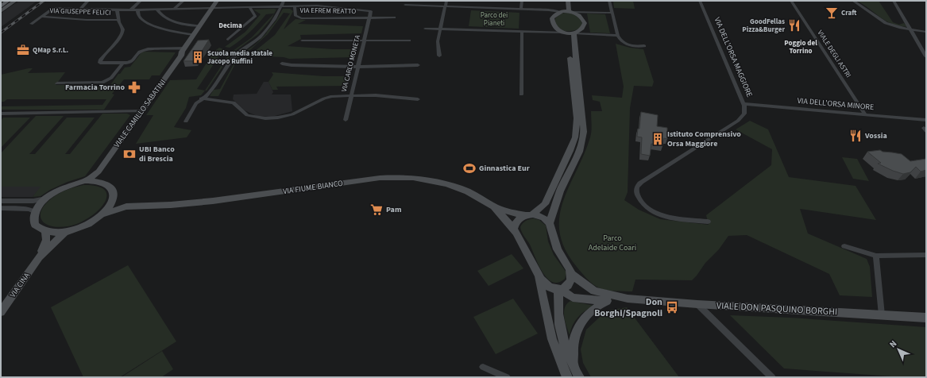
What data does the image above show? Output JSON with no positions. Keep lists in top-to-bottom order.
{
  "streets": {
    "street": [
      "VIA EFREM REATTO",
      "VIA GIUSEPPE FELICI",
      "VIALE DEGLI ASTRI",
      "VIA DELL'ORSA MAGGIORE",
      "VIA CARLO MONETA",
      "VIA DELL'ORSA MINORE",
      "VIALE CAMILLO SABATINI",
      "VIA FIUME BIANCO",
      "VIA CINA",
      "VIALE DON PASQUINO BORGHI"
    ]
  },
  "crossings": [
    ["VIA EFREM REATTO", "VIA CARLO MONETA"],
    ["VIALE DEGLI ASTRI", "VIA DELL'ORSA MINORE"],
    ["VIA DELL'ORSA MAGGIORE", "VIA DELL'ORSA MINORE"]
  ],
  "districts": ["Decima", "Poggio del Torrino"],
  "parks": ["Parco dei Pianeti", "Parco Adelaide Coari"],
  "places": {
    "bar": ["Craft"],
    "restaurant": ["GoodFellas Pizza&Burger", "Vossia"],
    "office": ["QMap S.r.L."],
    "building": ["Scuola media statale Jacopo Ruffini", "Istituto Comprensivo Orsa Maggiore"],
    "pharmacy": ["Farmacia Torrino"],
    "bank": ["UBI Banco di Brescia"],
    "sports": ["Ginnastica Eur"],
    "supermarket": ["Pam"],
    "bus stop": ["Don Borghi/Spagnoli"]
  },
  "north": "top left"
}
